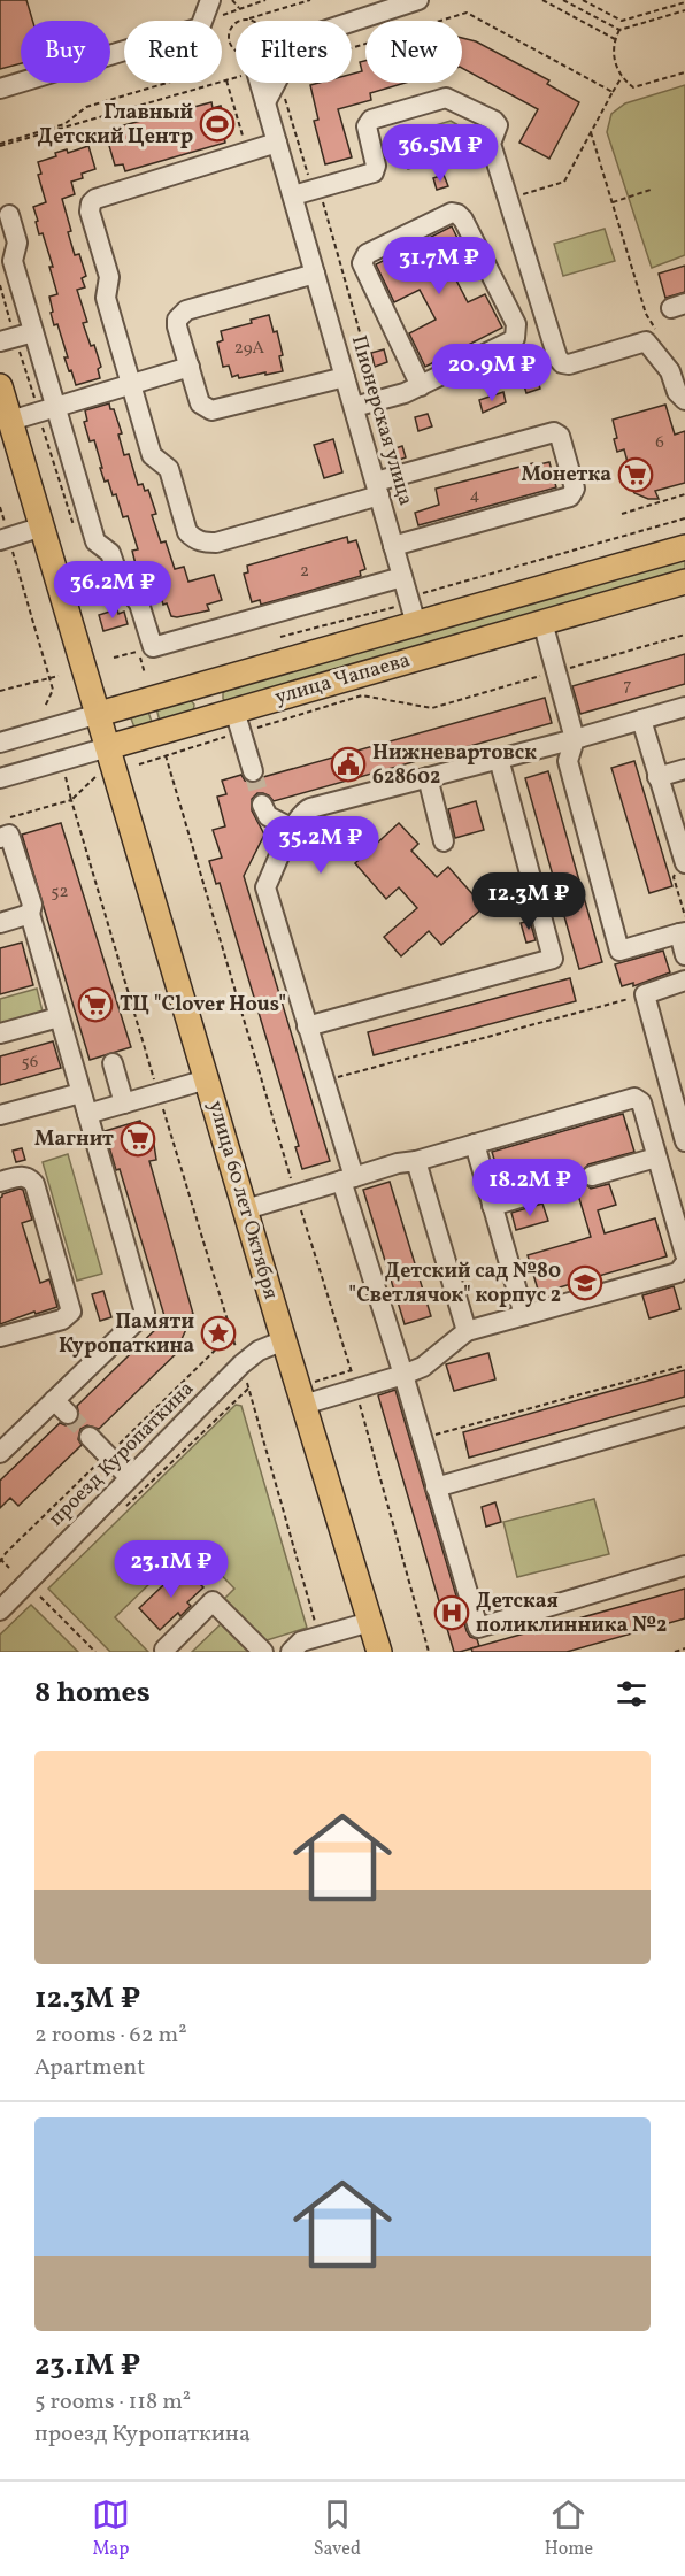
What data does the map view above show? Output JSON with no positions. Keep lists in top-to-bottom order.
{
  "streets": {
    "main road": ["улица Чапаева", "улица 60 лет Октября"],
    "street": ["Пионерская улица", "проезд Куропаткина"]
  },
  "crossings": [
    ["Пионерская улица", "улица Чапаева"],
    ["улица Чапаева", "улица 60 лет Октября"],
    ["улица 60 лет Октября", "проезд Куропаткина"]
  ],
  "places": {
    "sports": ["Главный Детский Центр"],
    "supermarket": ["Монетка", "ТЦ \"Clover Hous\"", "Магнит"],
    "public building": ["Нижневартовск 628602"],
    "school or university": ["Детский сад №80 \"Светлячок\" корпус 2"],
    "place": ["Памяти Куропаткина"],
    "hospital": ["Детская поликлинника №2"]
  },
  "house_numbers": [
    "29А",
    "6",
    "4",
    "2",
    "7",
    "52",
    "56"
  ],
  "page": {
    "chip": [
      "Buy",
      "Rent",
      "Filters",
      "New"
    ],
    "price": [
      "36.5M ₽",
      "31.7M ₽",
      "20.9M ₽",
      "36.2M ₽",
      "35.2M ₽",
      "12.3M ₽",
      "18.2M ₽",
      "23.1M ₽"
    ],
    "heading": "8 homes",
    "list": [
      {
        "name": "12.3M ₽",
        "note": "2 rooms · 62 m² · Apartment"
      },
      {
        "name": "23.1M ₽",
        "note": "5 rooms · 118 m² · проезд Куропаткина"
      }
    ],
    "tabs": ["Map", "Saved", "Home"]
  }
}
